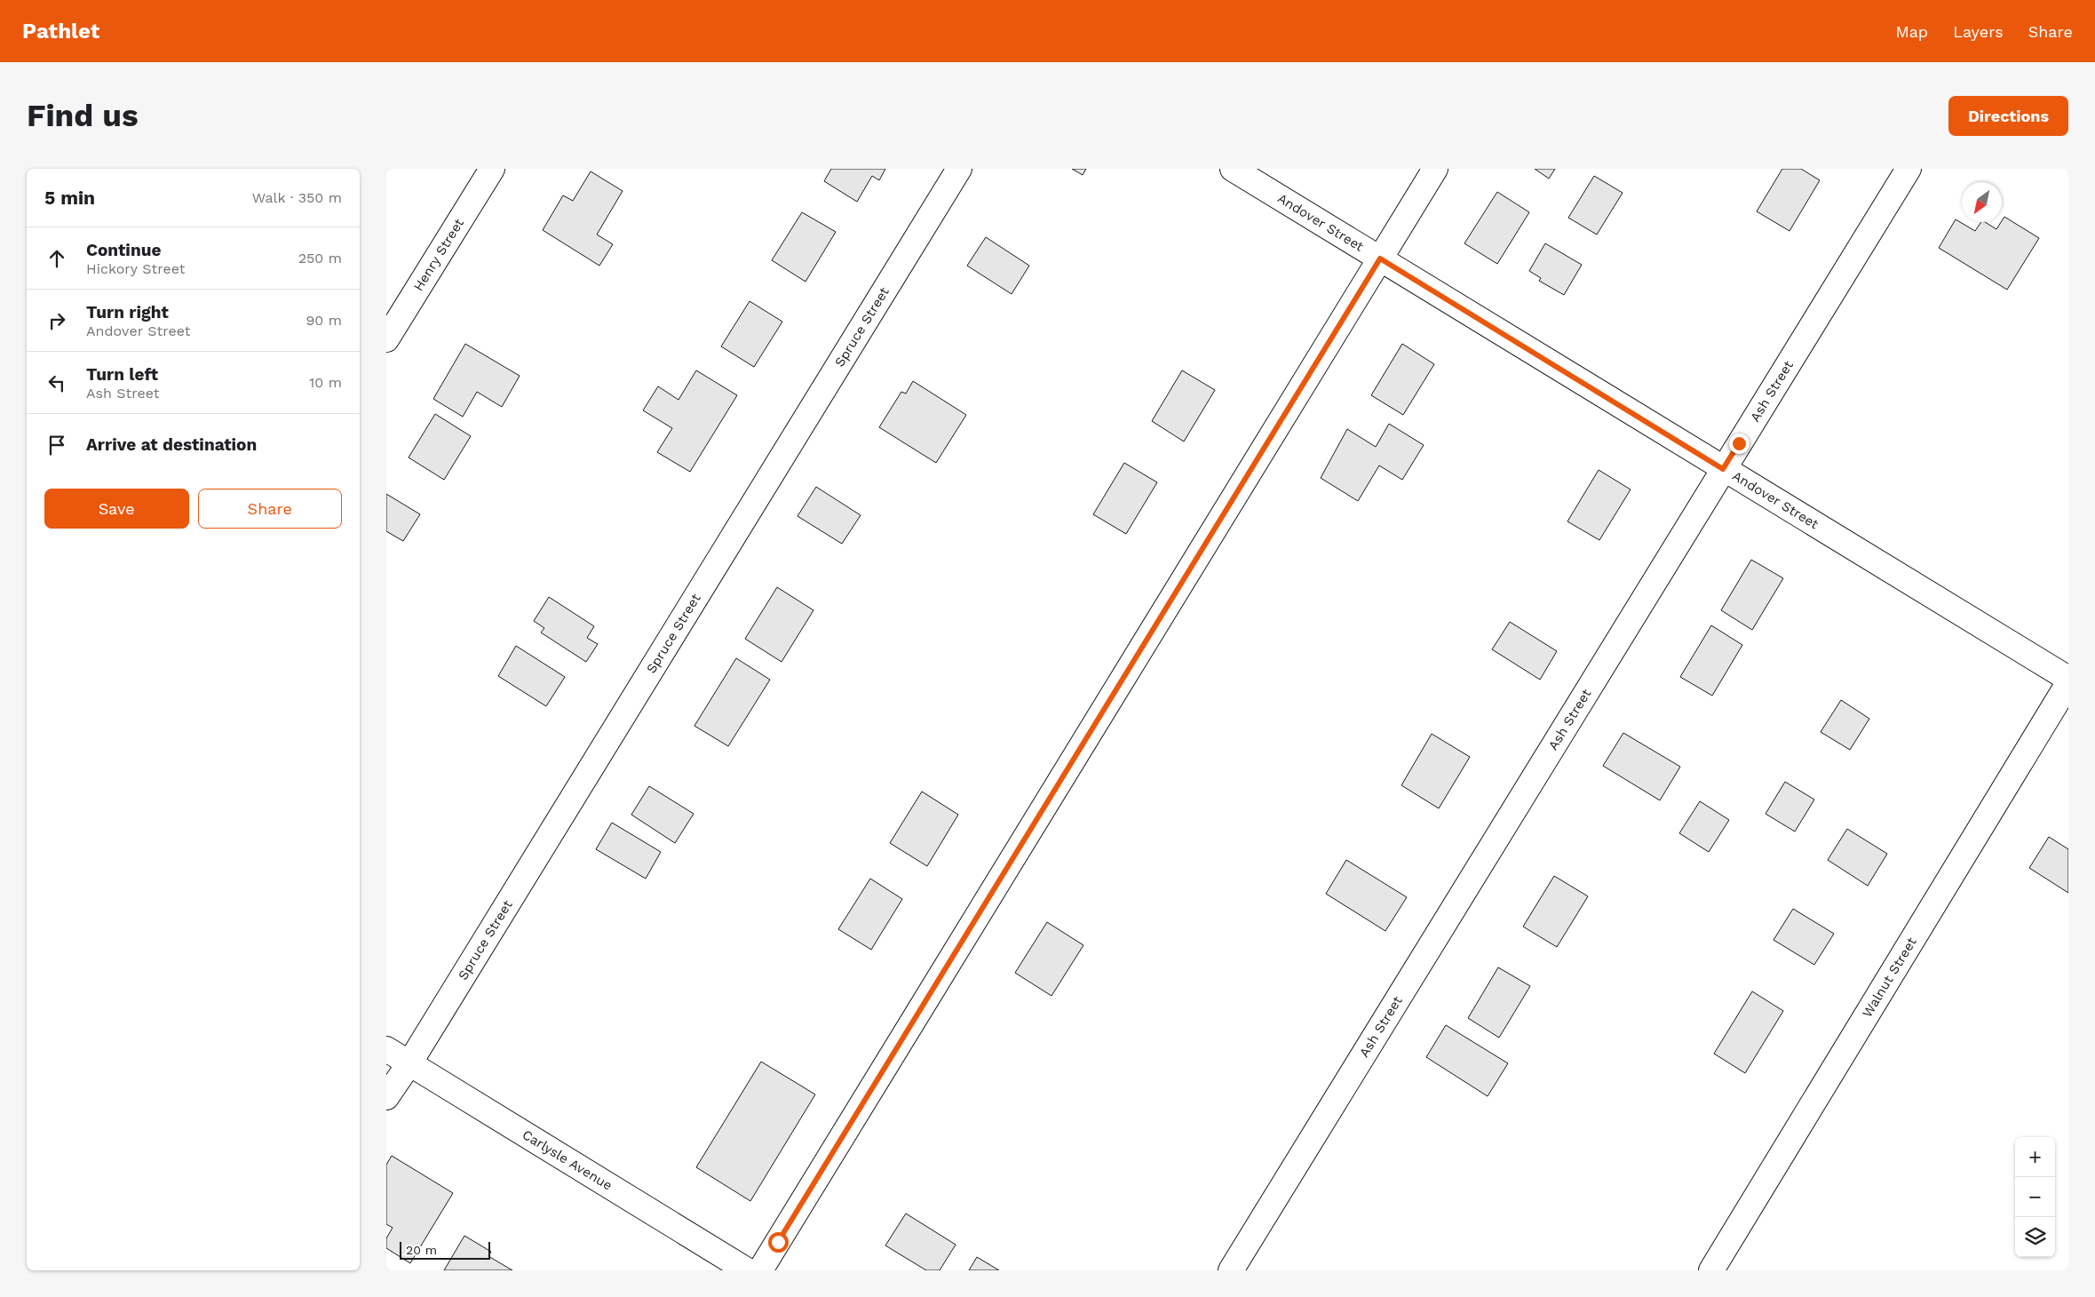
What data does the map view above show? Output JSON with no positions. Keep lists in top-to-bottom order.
{
  "streets": {
    "street": [
      "Andover Street",
      "Henry Street",
      "Spruce Street",
      "Ash Street",
      "Walnut Street",
      "Carlysle Avenue"
    ]
  },
  "crossings": [
    ["Andover Street", "Ash Street"],
    ["Spruce Street", "Carlysle Avenue"]
  ],
  "scale_bar": "20 m",
  "north": "bottom left",
  "page": {
    "header": "Pathlet",
    "nav": ["Map", "Layers", "Share"],
    "buttons": [
      "Directions",
      ["Save", "Share"]
    ],
    "title": "Find us",
    "heading": ["5 min", "Walk · 350 m"],
    "list": [
      ["Continue", "Hickory Street", "250 m"],
      ["Turn right", "Andover Street", "90 m"],
      ["Turn left", "Ash Street", "10 m"],
      "Arrive at destination"
    ],
    "map_buttons": ["+", "−"],
    "scale": "20 m"
  }
}
